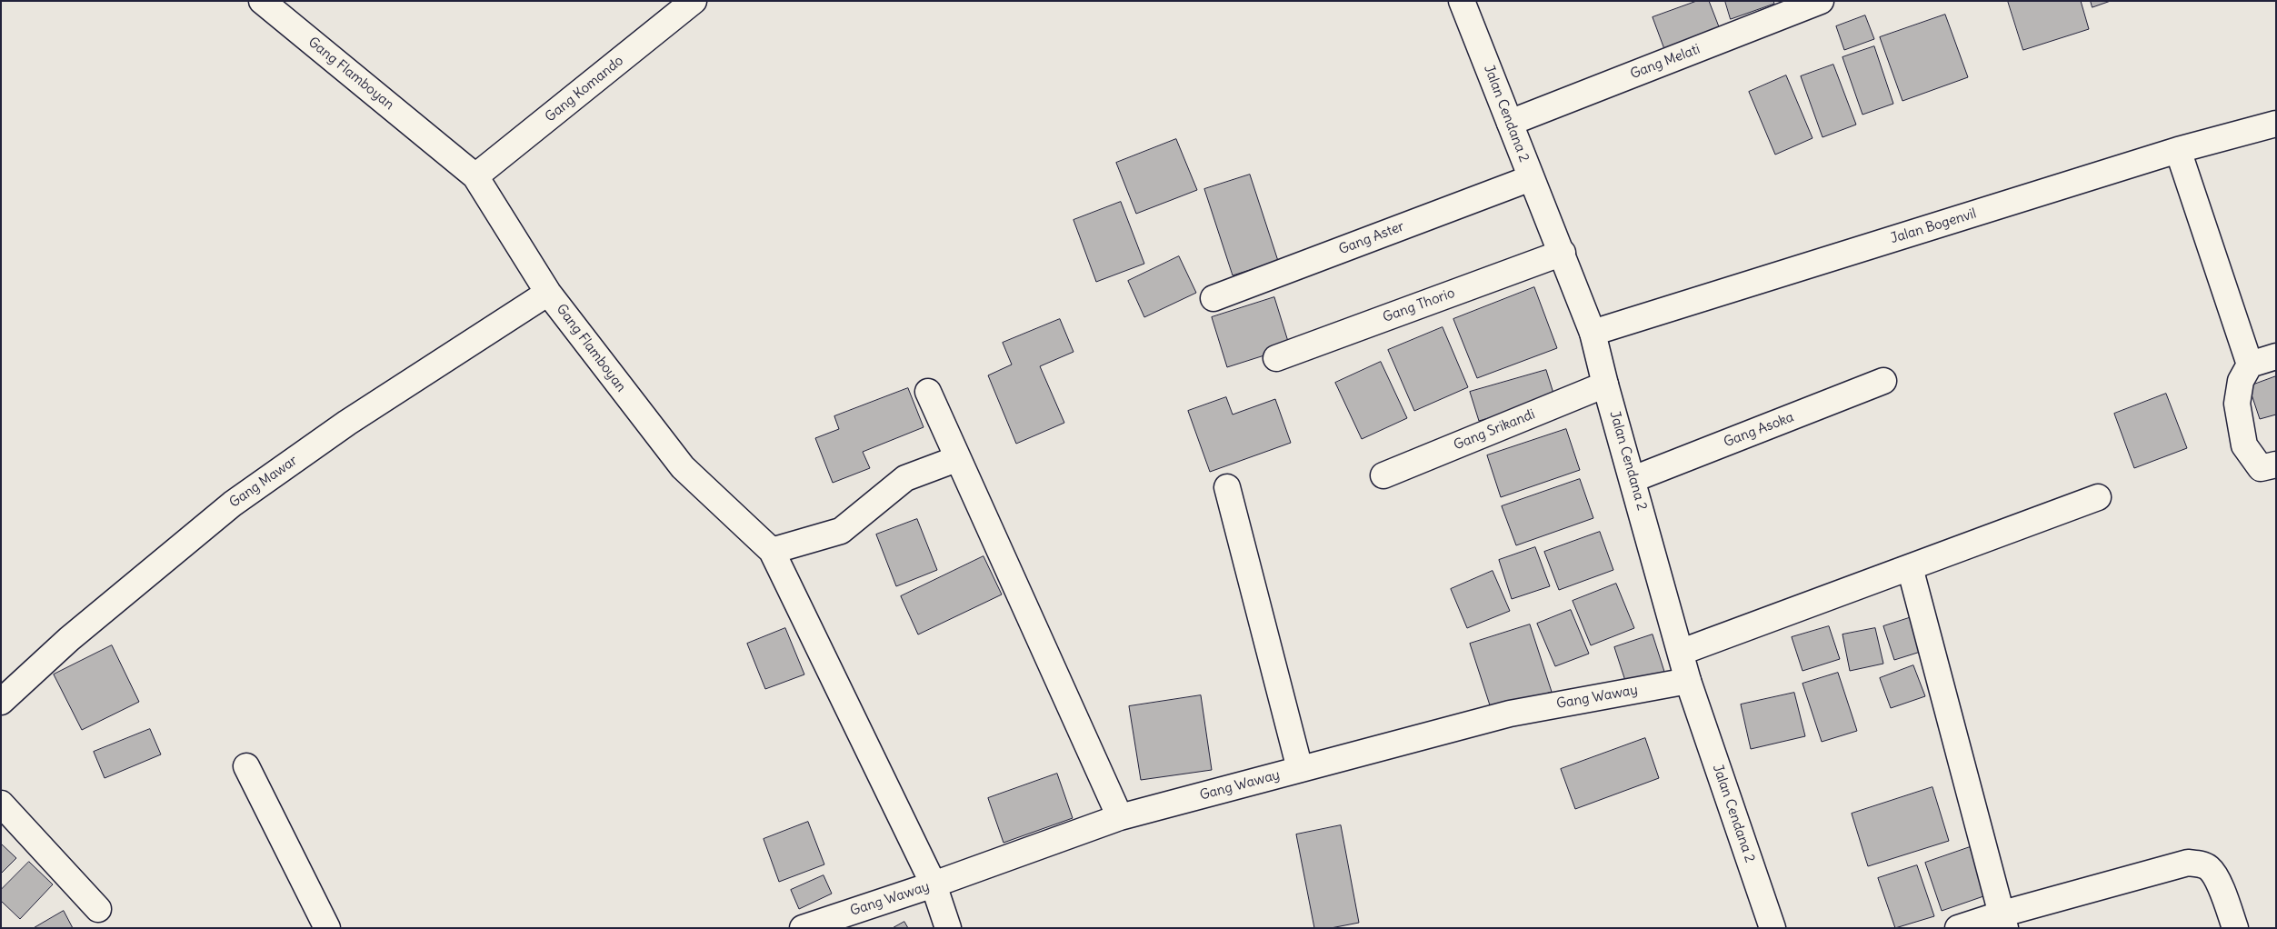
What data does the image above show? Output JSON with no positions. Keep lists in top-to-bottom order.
{
  "streets": {
    "street": [
      "Gang Melati",
      "Gang Flamboyan",
      "Gang Komando",
      "Jalan Cendana 2",
      "Jalan Bogenvil",
      "Gang Aster",
      "Gang Thorio",
      "Gang Srikandi",
      "Gang Asoka",
      "Gang Mawar",
      "Gang Waway"
    ]
  },
  "crossings": [
    ["Gang Melati", "Jalan Cendana 2"],
    ["Gang Flamboyan", "Gang Komando"],
    ["Gang Flamboyan", "Gang Mawar"],
    ["Jalan Cendana 2", "Jalan Bogenvil"],
    ["Jalan Cendana 2", "Gang Aster"],
    ["Jalan Cendana 2", "Gang Thorio"],
    ["Jalan Cendana 2", "Gang Srikandi"],
    ["Jalan Cendana 2", "Gang Asoka"],
    ["Jalan Cendana 2", "Gang Waway"]
  ]
}
